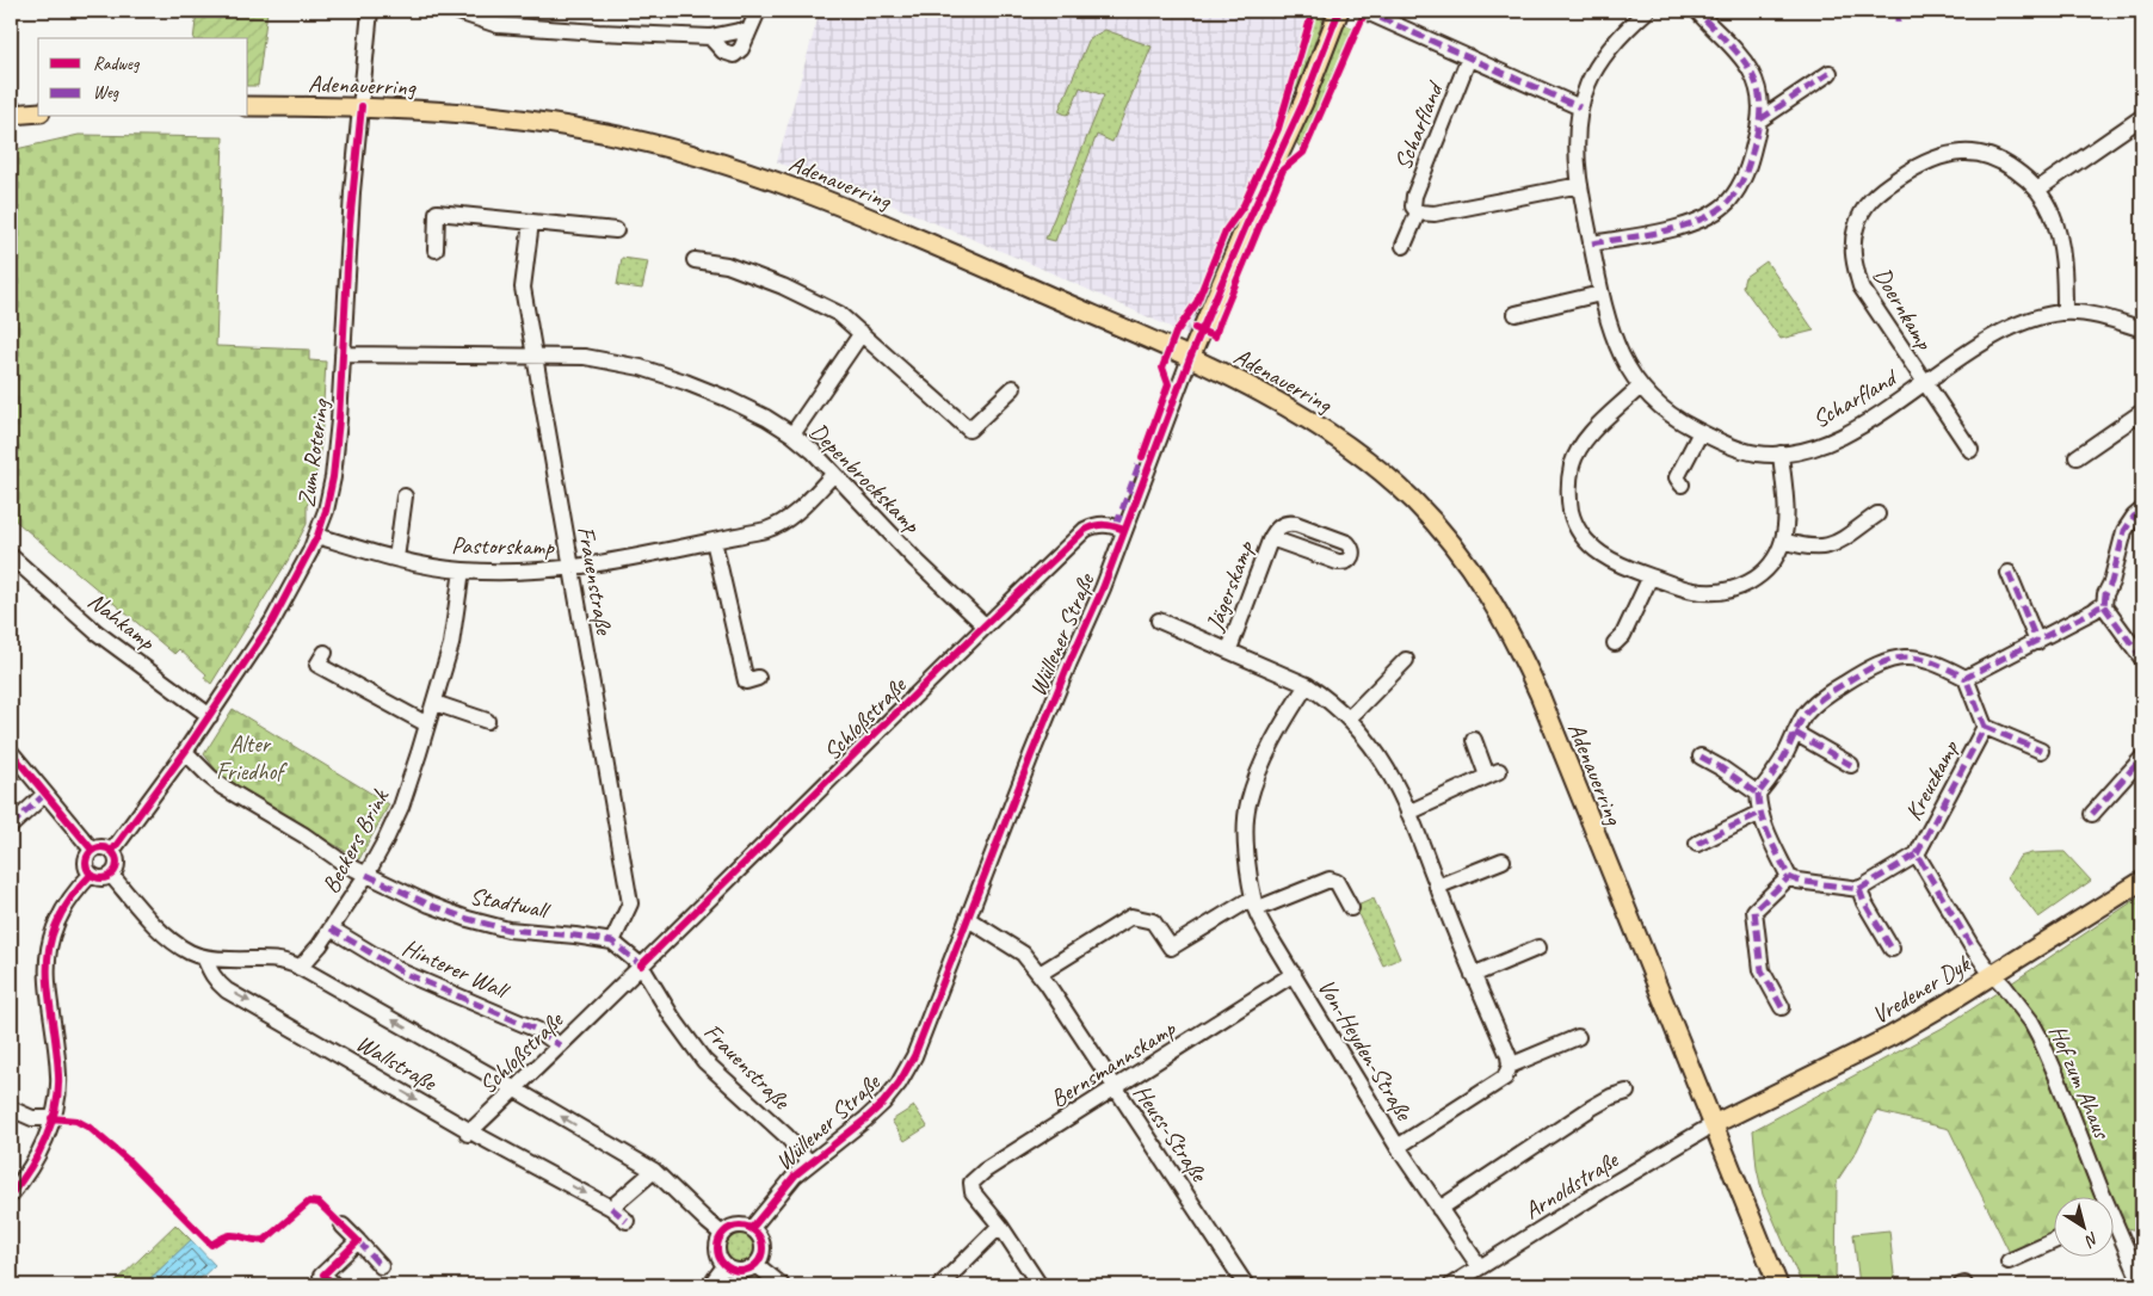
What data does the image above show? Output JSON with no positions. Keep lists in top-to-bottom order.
{
  "streets": {
    "main road": ["Adenauerring", "Wüllener Straße", "Vredener Dyk"],
    "street": [
      "Scharfland",
      "Doernkamp",
      "Zum Rotering",
      "Depenbrockskamp",
      "Pastorskamp",
      "Frauenstraße",
      "Jägerskamp",
      "Nahkamp",
      "Schloßstraße",
      "Kreuzkamp",
      "Beckers Brink",
      "Stadtwall",
      "Hinterer Wall",
      "Von-Heyden-Straße",
      "Wallstraße",
      "Bernsmannskamp",
      "Hof zum Ahaus",
      "Heuss-Straße",
      "Arnoldstraße"
    ]
  },
  "crossings": [
    ["Adenauerring", "Zum Rotering"],
    ["Adenauerring", "Wüllener Straße"],
    ["Adenauerring", "Vredener Dyk"],
    ["Adenauerring", "Arnoldstraße"],
    ["Scharfland", "Doernkamp"],
    ["Zum Rotering", "Depenbrockskamp"],
    ["Zum Rotering", "Pastorskamp"],
    ["Zum Rotering", "Nahkamp"],
    ["Zum Rotering", "Stadtwall"],
    ["Depenbrockskamp", "Pastorskamp"],
    ["Depenbrockskamp", "Frauenstraße"],
    ["Depenbrockskamp", "Schloßstraße"],
    ["Pastorskamp", "Frauenstraße"],
    ["Pastorskamp", "Beckers Brink"],
    ["Frauenstraße", "Wüllener Straße"],
    ["Frauenstraße", "Schloßstraße"],
    ["Frauenstraße", "Stadtwall"],
    ["Jägerskamp", "Von-Heyden-Straße"],
    ["Wüllener Straße", "Schloßstraße"],
    ["Wüllener Straße", "Wallstraße"],
    ["Wüllener Straße", "Heuss-Straße"],
    ["Schloßstraße", "Stadtwall"],
    ["Schloßstraße", "Hinterer Wall"],
    ["Schloßstraße", "Wallstraße"],
    ["Kreuzkamp", "Vredener Dyk"],
    ["Kreuzkamp", "Hof zum Ahaus"],
    ["Beckers Brink", "Stadtwall"],
    ["Beckers Brink", "Hinterer Wall"],
    ["Beckers Brink", "Wallstraße"],
    ["Vredener Dyk", "Hof zum Ahaus"],
    ["Vredener Dyk", "Arnoldstraße"],
    ["Von-Heyden-Straße", "Bernsmannskamp"],
    ["Von-Heyden-Straße", "Arnoldstraße"],
    ["Bernsmannskamp", "Heuss-Straße"]
  ],
  "parks": ["Alter Friedhof"],
  "legend": ["Radweg", "Weg"],
  "north": "bottom right"
}
